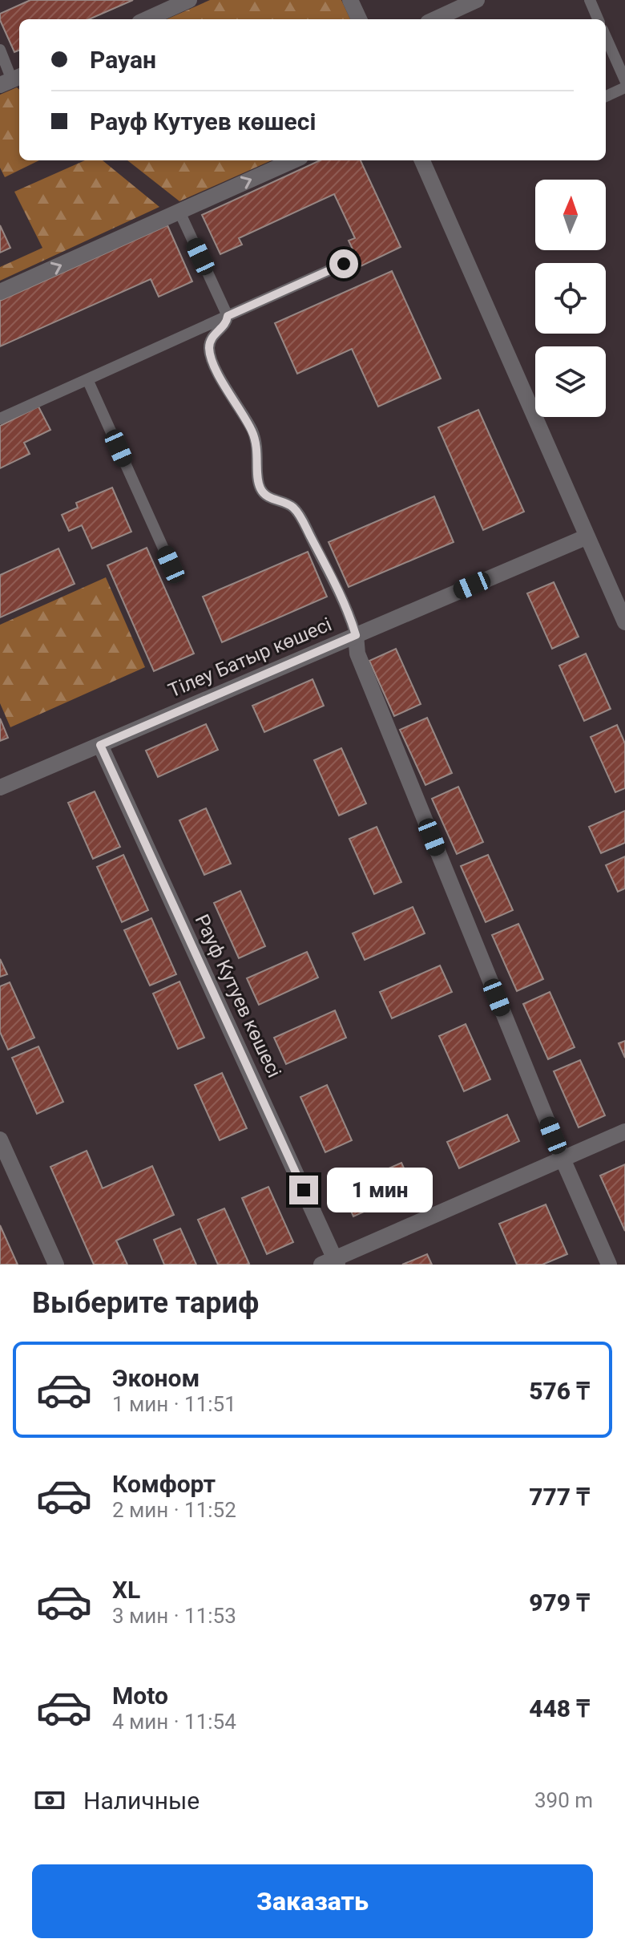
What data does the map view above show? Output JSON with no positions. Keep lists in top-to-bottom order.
{
  "streets": {
    "street": ["Тілеу Батыр көшесі", "Рауф Кутуев көшесі"]
  },
  "crossings": [
    ["Тілеу Батыр көшесі", "Рауф Кутуев көшесі"]
  ],
  "north": "top",
  "page": {
    "banner": ["Рауан", "Рауф Кутуев көшесі"],
    "bubble": "1 мин",
    "heading": "Выберите тариф",
    "list": [
      {
        "name": "Эконом",
        "note": "1 мин · 11:51",
        "value": "576 ₸"
      },
      {
        "name": "Комфорт",
        "note": "2 мин · 11:52",
        "value": "777 ₸"
      },
      {
        "name": "XL",
        "note": "3 мин · 11:53",
        "value": "979 ₸"
      },
      {
        "name": "Moto",
        "note": "4 мин · 11:54",
        "value": "448 ₸"
      }
    ],
    "pay": ["Наличные", "390 m"],
    "buttons": "Заказать"
  }
}
